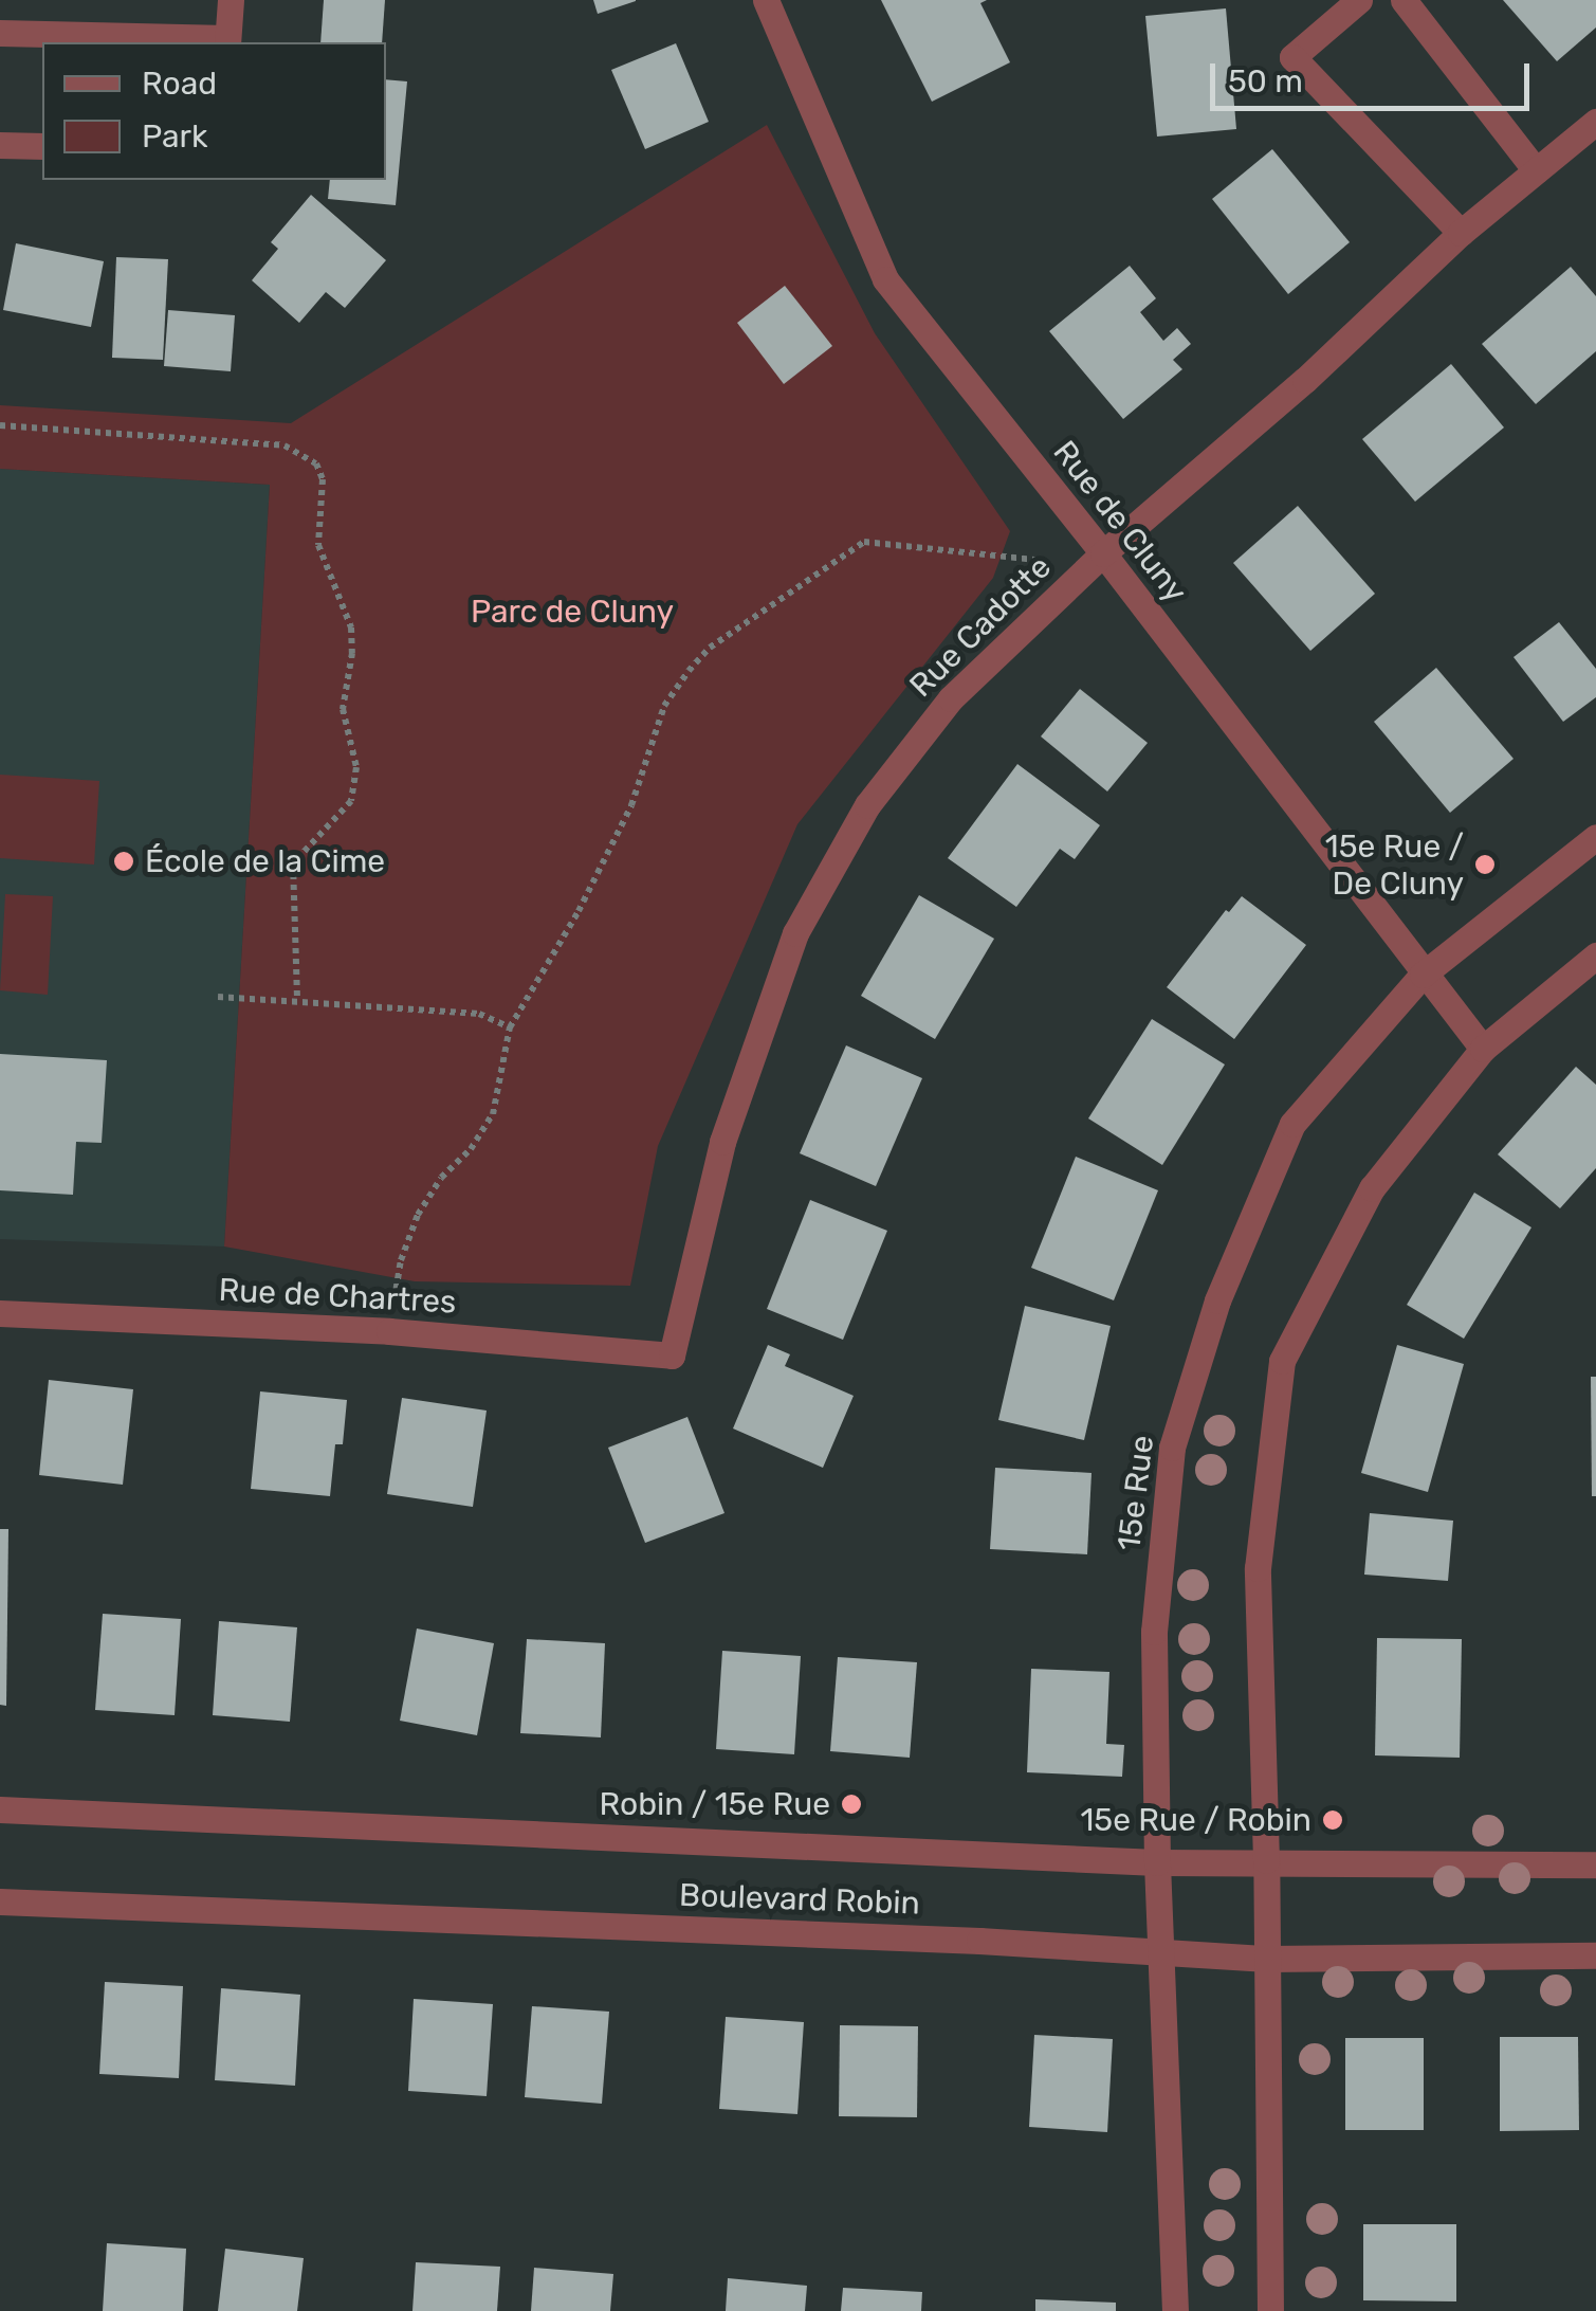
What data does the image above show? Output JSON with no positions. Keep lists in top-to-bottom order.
{
  "streets": {
    "street": [
      "Rue de Cluny",
      "Rue Cadotte",
      "Rue de Chartres",
      "15e Rue",
      "Boulevard Robin"
    ]
  },
  "crossings": [
    ["Rue de Cluny", "Rue Cadotte"],
    ["Rue de Cluny", "15e Rue"],
    ["Rue Cadotte", "Rue de Chartres"],
    ["15e Rue", "Boulevard Robin"]
  ],
  "parks": ["Parc de Cluny"],
  "places": [
    "École de la Cime",
    "15e Rue / De Cluny",
    "Robin / 15e Rue",
    "15e Rue / Robin"
  ],
  "legend": ["Road", "Park"],
  "scale_bar": "50 m"
}
